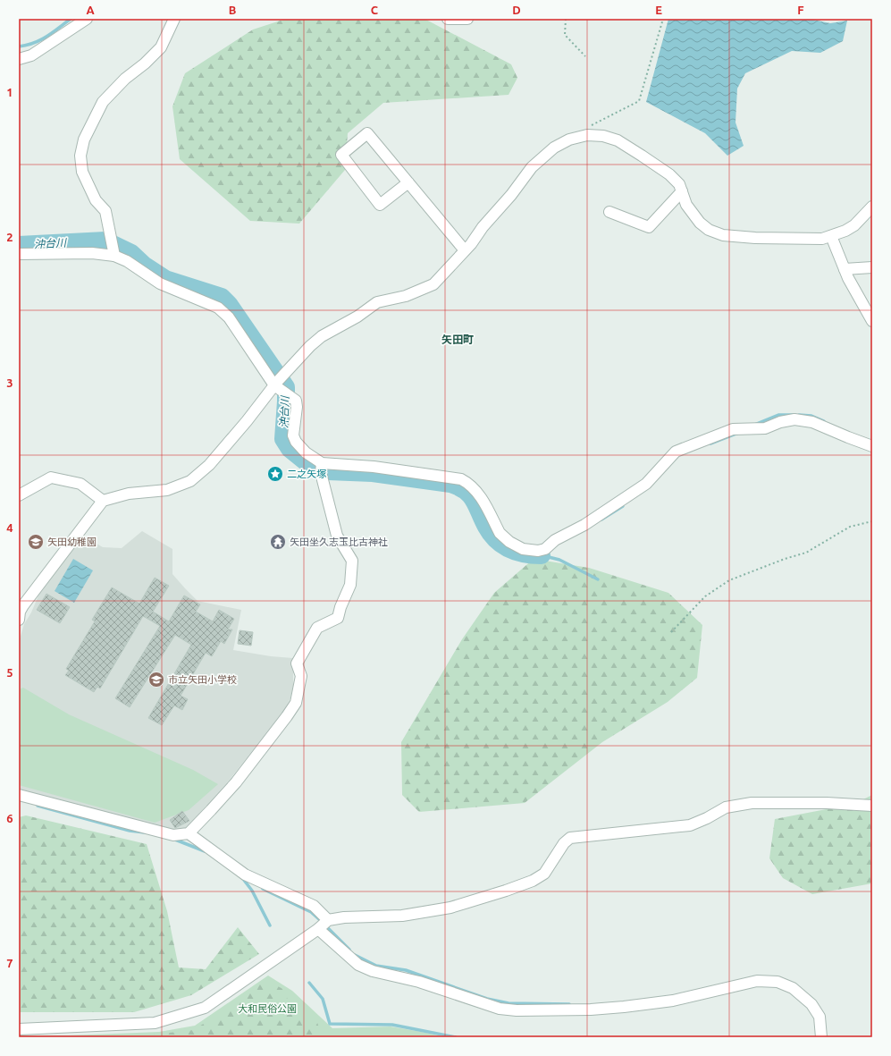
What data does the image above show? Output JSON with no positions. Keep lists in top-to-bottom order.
{
  "districts": ["矢田町"],
  "water": ["沖台川"],
  "parks": ["大和民俗公園"],
  "places": {
    "place": ["二之矢塚"],
    "school or university": ["矢田幼稚園", "市立矢田小学校"],
    "temple": ["矢田坐久志玉比古神社"]
  },
  "grid": {
    "columns": [
      "A",
      "B",
      "C",
      "D",
      "E",
      "F"
    ],
    "rows": [
      "1",
      "2",
      "3",
      "4",
      "5",
      "6",
      "7"
    ]
  }
}
